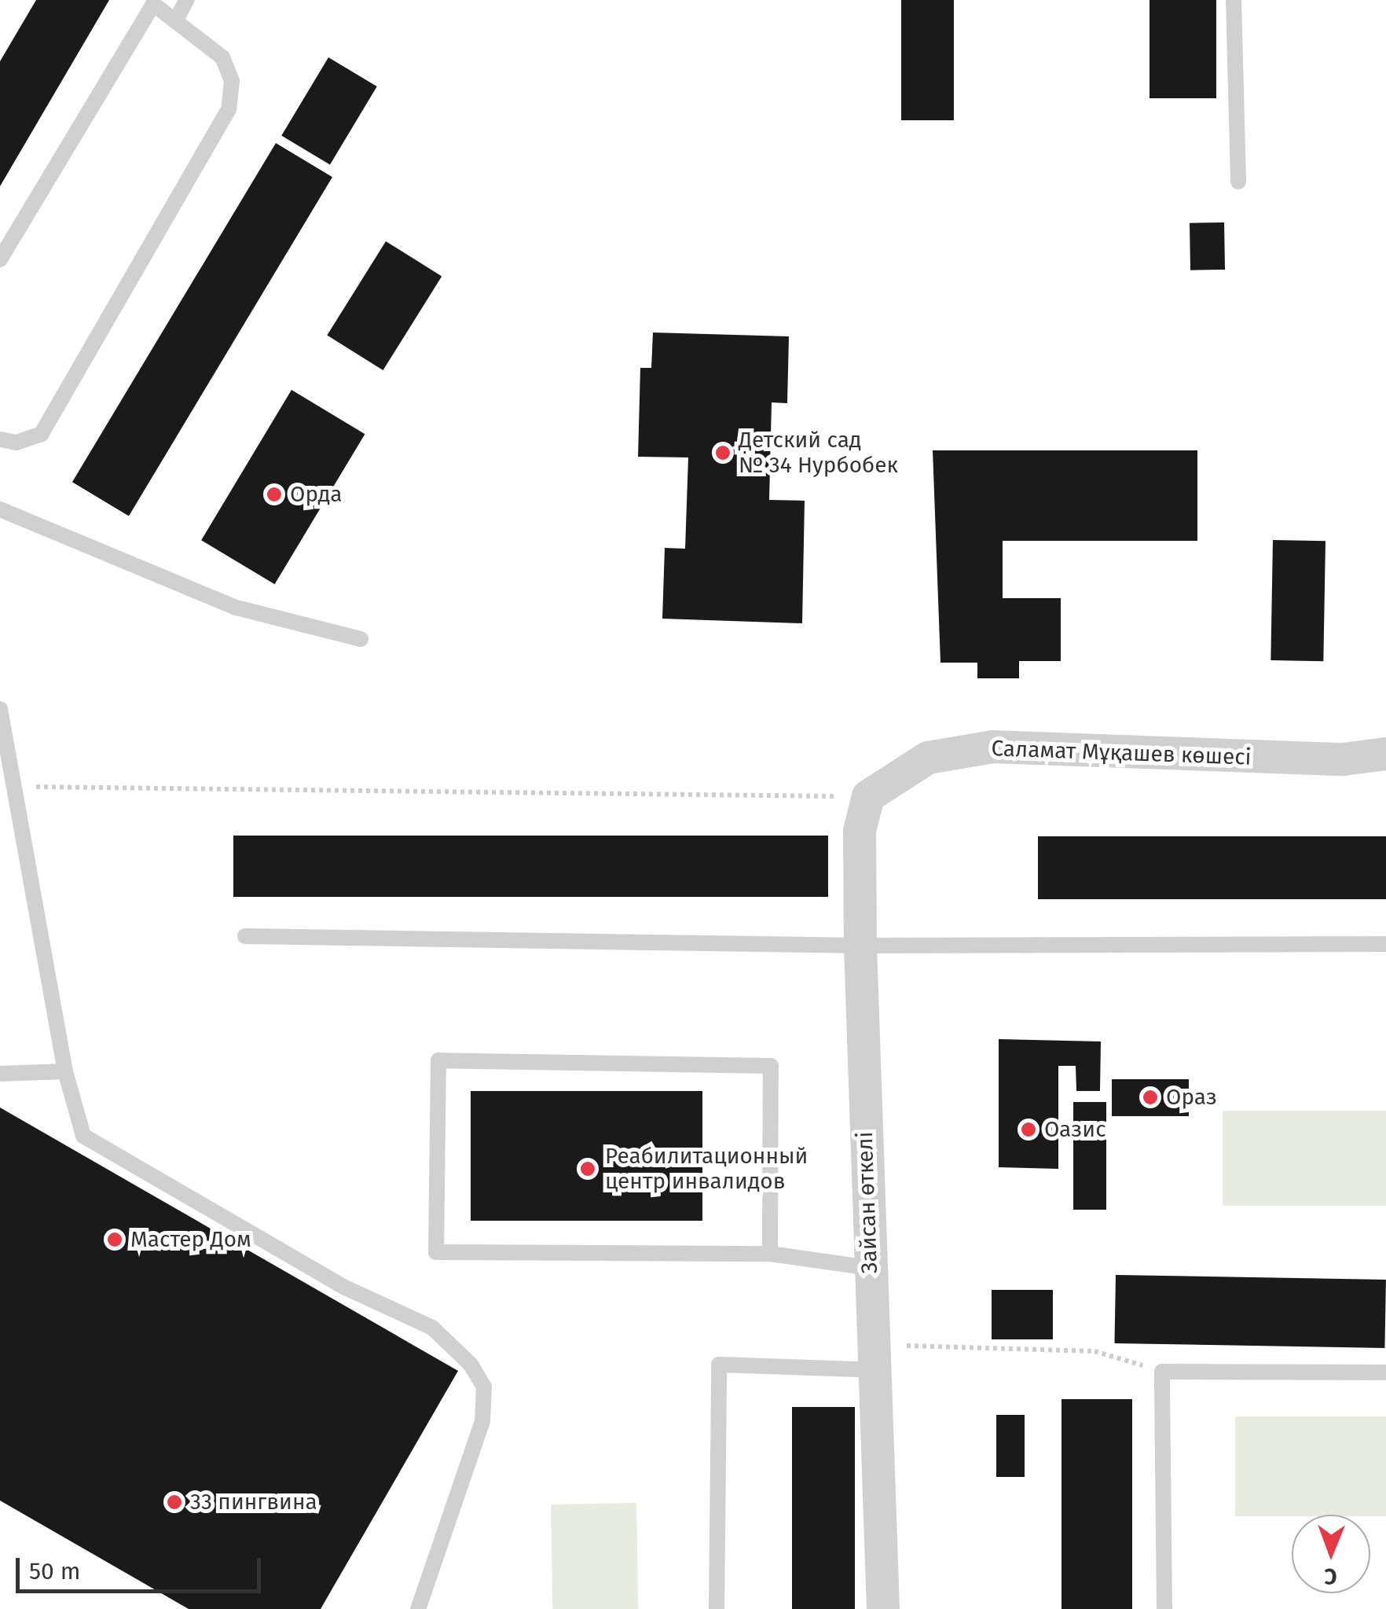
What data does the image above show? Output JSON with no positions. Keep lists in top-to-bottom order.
{
  "streets": {
    "street": ["Саламат Мұқашев көшесі", "Зайсан өткелі"]
  },
  "crossings": [
    ["Саламат Мұқашев көшесі", "Зайсан өткелі"]
  ],
  "places": [
    "Детский сад № 34 Нурбобек",
    "Орда",
    "Ораз",
    "Оазис",
    "Реабилитационный центр инвалидов",
    "Мастер Дом",
    "33 пингвина"
  ],
  "scale_bar": "50 m",
  "north": "bottom"
}
